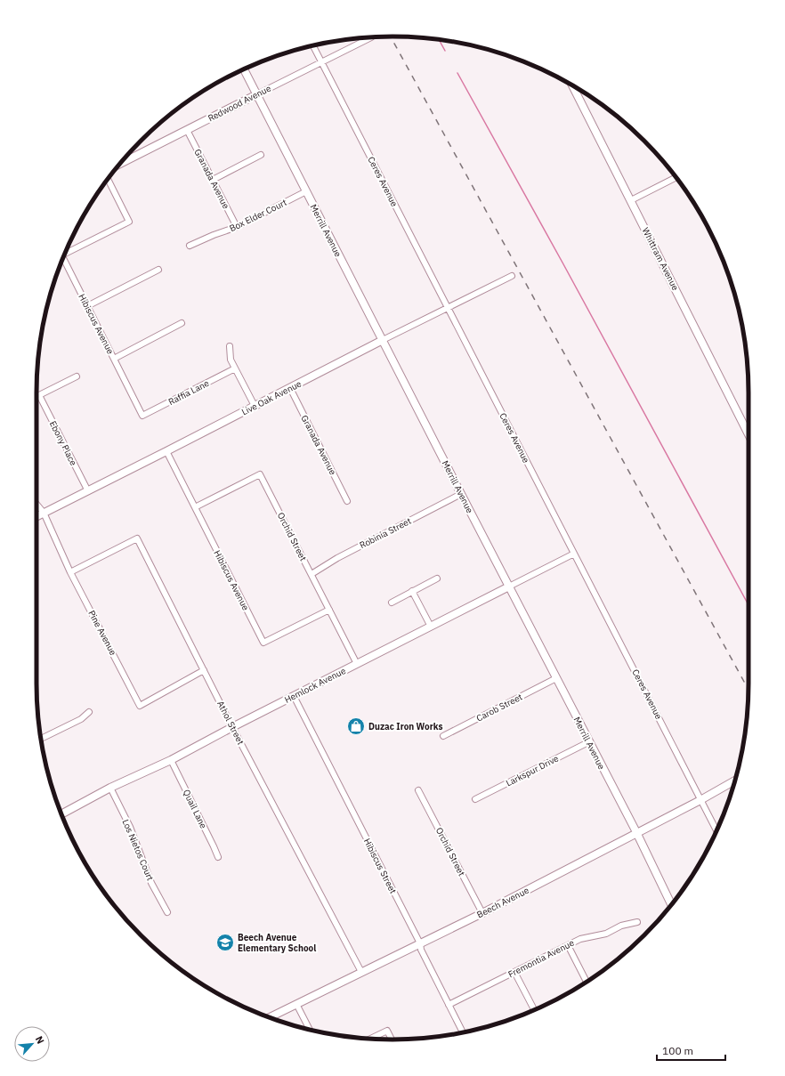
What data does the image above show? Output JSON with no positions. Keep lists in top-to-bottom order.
{
  "streets": {
    "main road": [
      "Redwood Avenue",
      "Merrill Avenue",
      "Whittram Avenue",
      "Live Oak Avenue",
      "Hemlock Avenue",
      "Beech Avenue"
    ],
    "street": [
      "Granada Avenue",
      "Ceres Avenue",
      "Box Elder Court",
      "Hibiscus Avenue",
      "Raffia Lane",
      "Ebony Place",
      "Robinia Street",
      "Orchid Street",
      "Pine Avenue",
      "Carob Street",
      "Athol Street",
      "Larkspur Drive",
      "Quail Lane",
      "Los Nietos Court",
      "Hibiscus Street",
      "Fremontia Avenue"
    ]
  },
  "crossings": [
    ["Redwood Avenue", "Granada Avenue"],
    ["Redwood Avenue", "Ceres Avenue"],
    ["Redwood Avenue", "Merrill Avenue"],
    ["Granada Avenue", "Box Elder Court"],
    ["Granada Avenue", "Live Oak Avenue"],
    ["Ceres Avenue", "Live Oak Avenue"],
    ["Ceres Avenue", "Hemlock Avenue"],
    ["Ceres Avenue", "Beech Avenue"],
    ["Box Elder Court", "Merrill Avenue"],
    ["Merrill Avenue", "Live Oak Avenue"],
    ["Merrill Avenue", "Robinia Street"],
    ["Merrill Avenue", "Hemlock Avenue"],
    ["Merrill Avenue", "Carob Street"],
    ["Merrill Avenue", "Larkspur Drive"],
    ["Merrill Avenue", "Beech Avenue"],
    ["Hibiscus Avenue", "Raffia Lane"],
    ["Hibiscus Avenue", "Live Oak Avenue"],
    ["Hibiscus Avenue", "Orchid Street"],
    ["Live Oak Avenue", "Ebony Place"],
    ["Live Oak Avenue", "Pine Avenue"],
    ["Robinia Street", "Orchid Street"],
    ["Orchid Street", "Hemlock Avenue"],
    ["Orchid Street", "Beech Avenue"],
    ["Pine Avenue", "Athol Street"],
    ["Hemlock Avenue", "Athol Street"],
    ["Hemlock Avenue", "Quail Lane"],
    ["Hemlock Avenue", "Los Nietos Court"],
    ["Hemlock Avenue", "Hibiscus Street"],
    ["Athol Street", "Beech Avenue"],
    ["Hibiscus Street", "Beech Avenue"],
    ["Hibiscus Street", "Fremontia Avenue"]
  ],
  "places": {
    "shop": ["Duzac Iron Works"],
    "school or university": ["Beech Avenue Elementary School"]
  },
  "scale_bar": "100 m",
  "north": "top right"
}
